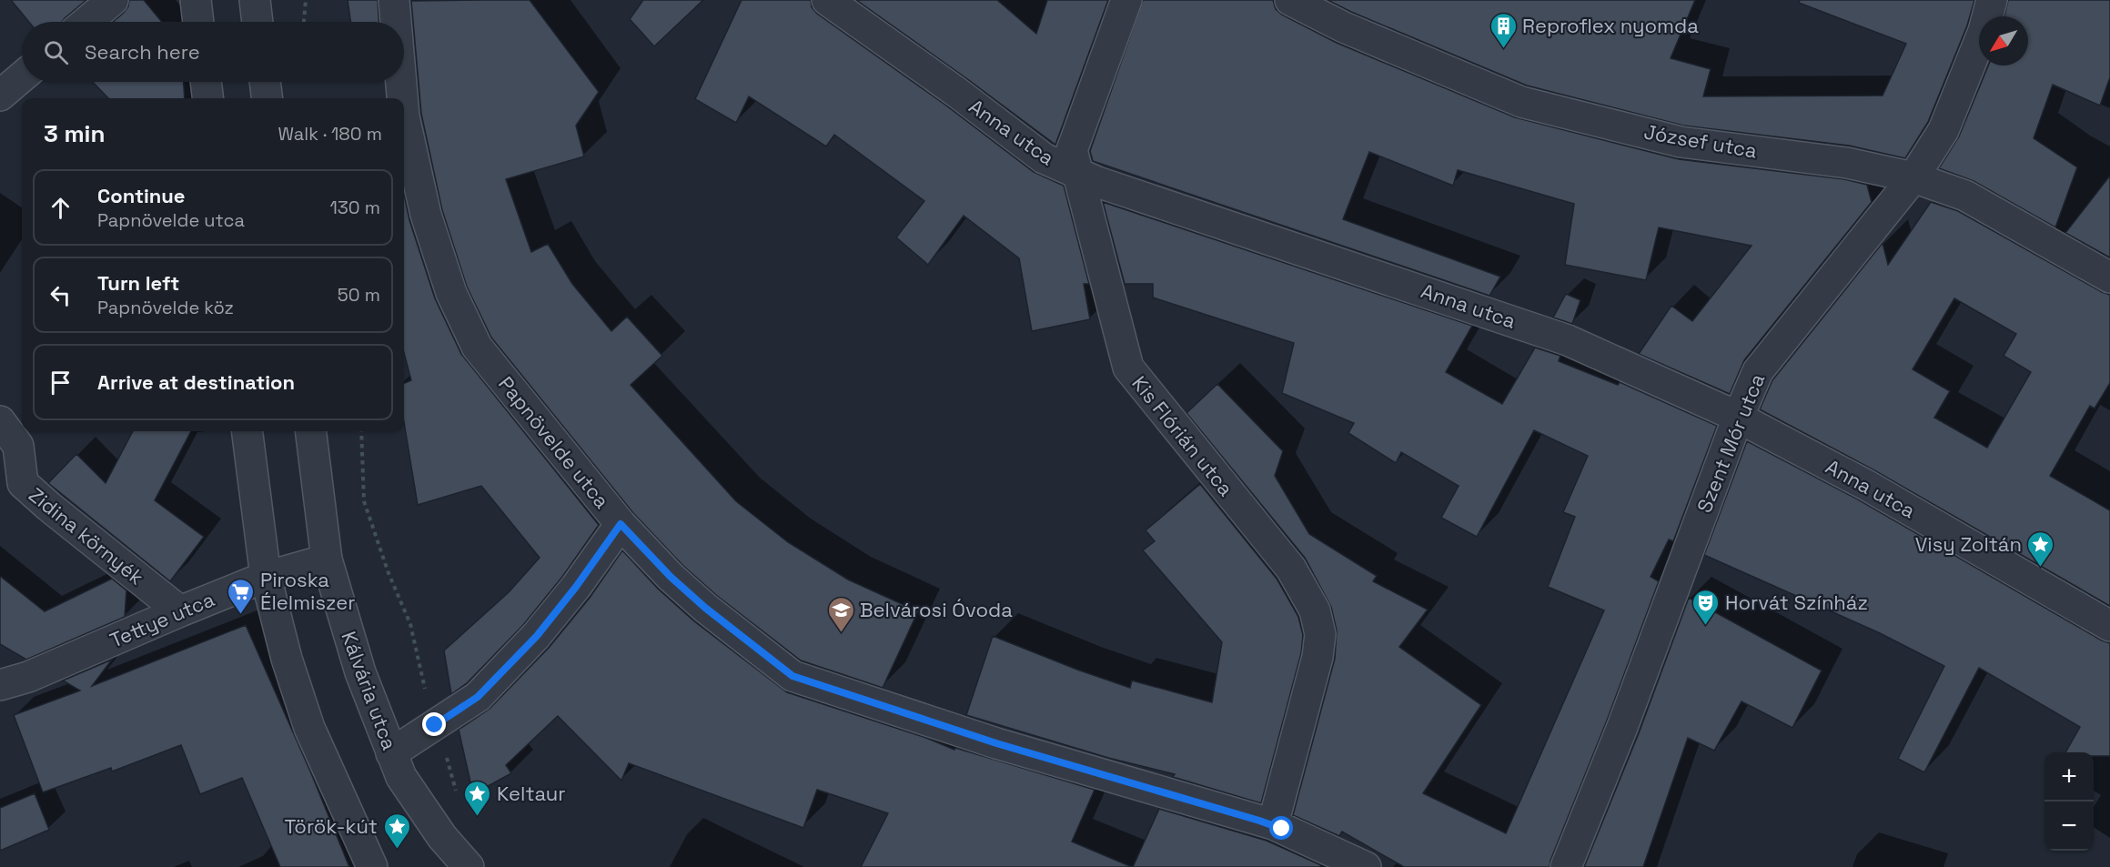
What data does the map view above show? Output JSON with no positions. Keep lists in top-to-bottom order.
{
  "streets": {
    "street": [
      "Anna utca",
      "József utca",
      "Kis Flórián utca",
      "Papnövelde utca",
      "Szent Mór utca",
      "Zidina környék",
      "Tettye utca",
      "Kálvária utca"
    ]
  },
  "crossings": [
    ["Anna utca", "Kis Flórián utca"],
    ["Anna utca", "Szent Mór utca"],
    ["József utca", "Szent Mór utca"],
    ["Kis Flórián utca", "Papnövelde utca"],
    ["Zidina környék", "Tettye utca"],
    ["Tettye utca", "Kálvária utca"]
  ],
  "places": {
    "building": ["Reproflex nyomda"],
    "place": ["Visy Zoltán", "Keltaur", "Török-kút"],
    "supermarket": ["Piroska Élelmiszer"],
    "theatre": ["Horvát Színház"],
    "school or university": ["Belvárosi Óvoda"]
  },
  "north": "bottom left",
  "page": {
    "search": "Search here",
    "heading": ["3 min", "Walk · 180 m"],
    "list": [
      ["Continue", "Papnövelde utca", "130 m"],
      ["Turn left", "Papnövelde köz", "50 m"],
      "Arrive at destination"
    ],
    "map_buttons": ["+", "−"]
  }
}
